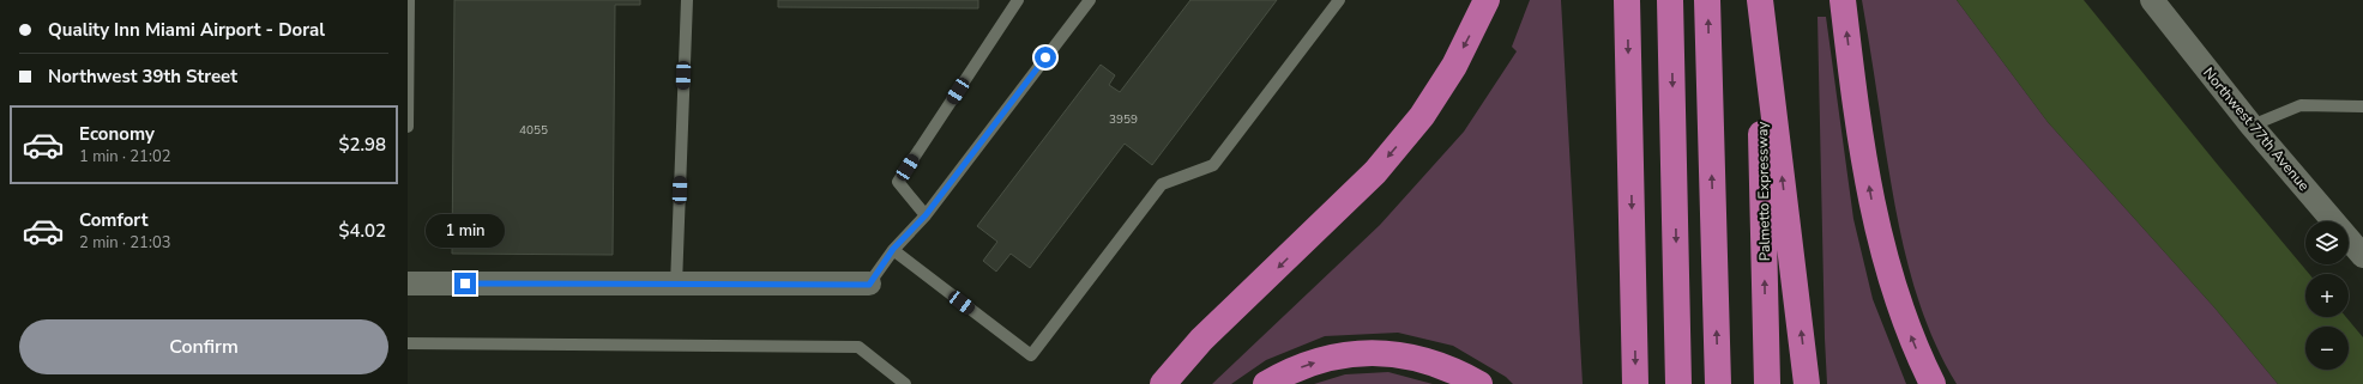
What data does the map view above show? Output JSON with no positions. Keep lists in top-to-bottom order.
{
  "streets": {
    "highway": ["Palmetto Expressway"],
    "street": ["Northwest 77th Avenue"]
  },
  "house_numbers": ["3959", "4055"],
  "page": {
    "banner": ["Quality Inn Miami Airport - Doral", "Northwest 39th Street"],
    "list": [
      {
        "name": "Economy",
        "note": "1 min · 21:02",
        "value": "$2.98"
      },
      {
        "name": "Comfort",
        "note": "2 min · 21:03",
        "value": "$4.02"
      }
    ],
    "bubble": "1 min",
    "map_buttons": ["+", "−"],
    "buttons": "Confirm"
  }
}
